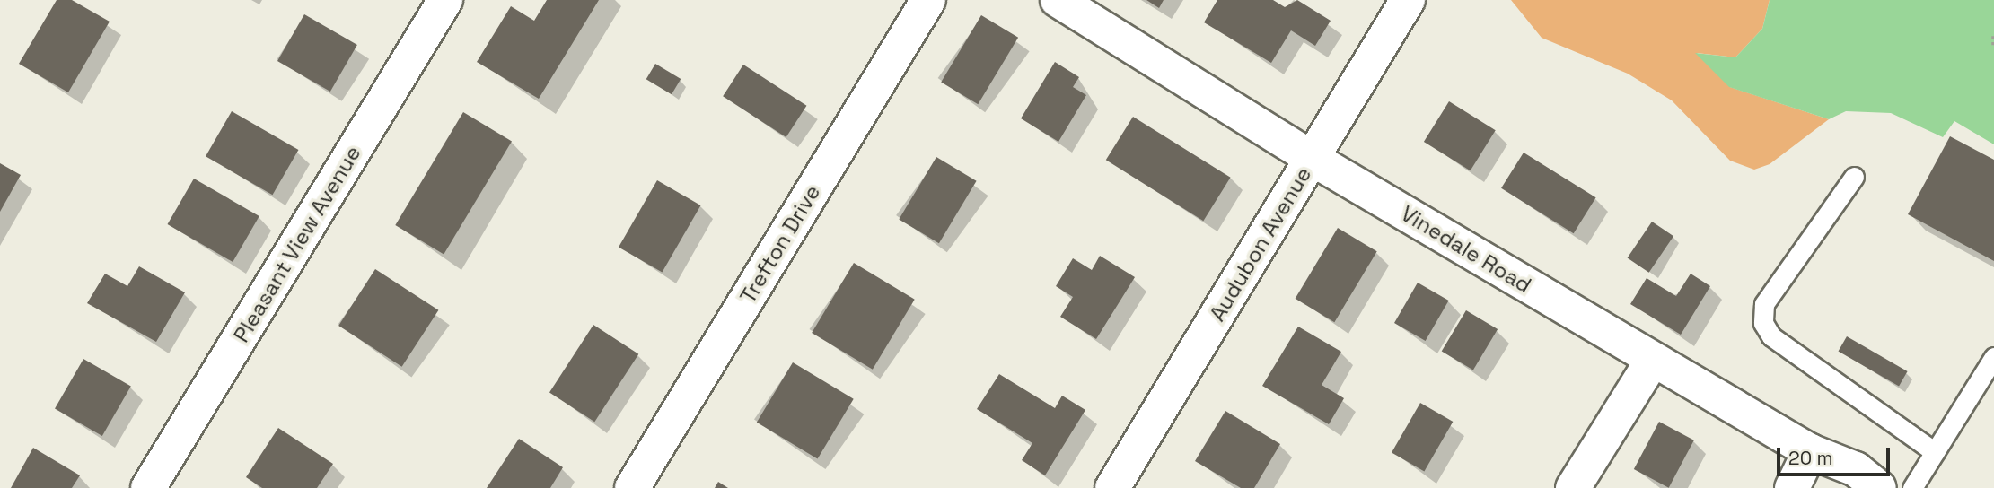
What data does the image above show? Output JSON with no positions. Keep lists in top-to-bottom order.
{
  "streets": {
    "street": [
      "Pleasant View Avenue",
      "Trefton Drive",
      "Audubon Avenue",
      "Vinedale Road"
    ]
  },
  "crossings": [
    ["Audubon Avenue", "Vinedale Road"]
  ],
  "scale_bar": "20 m"
}
